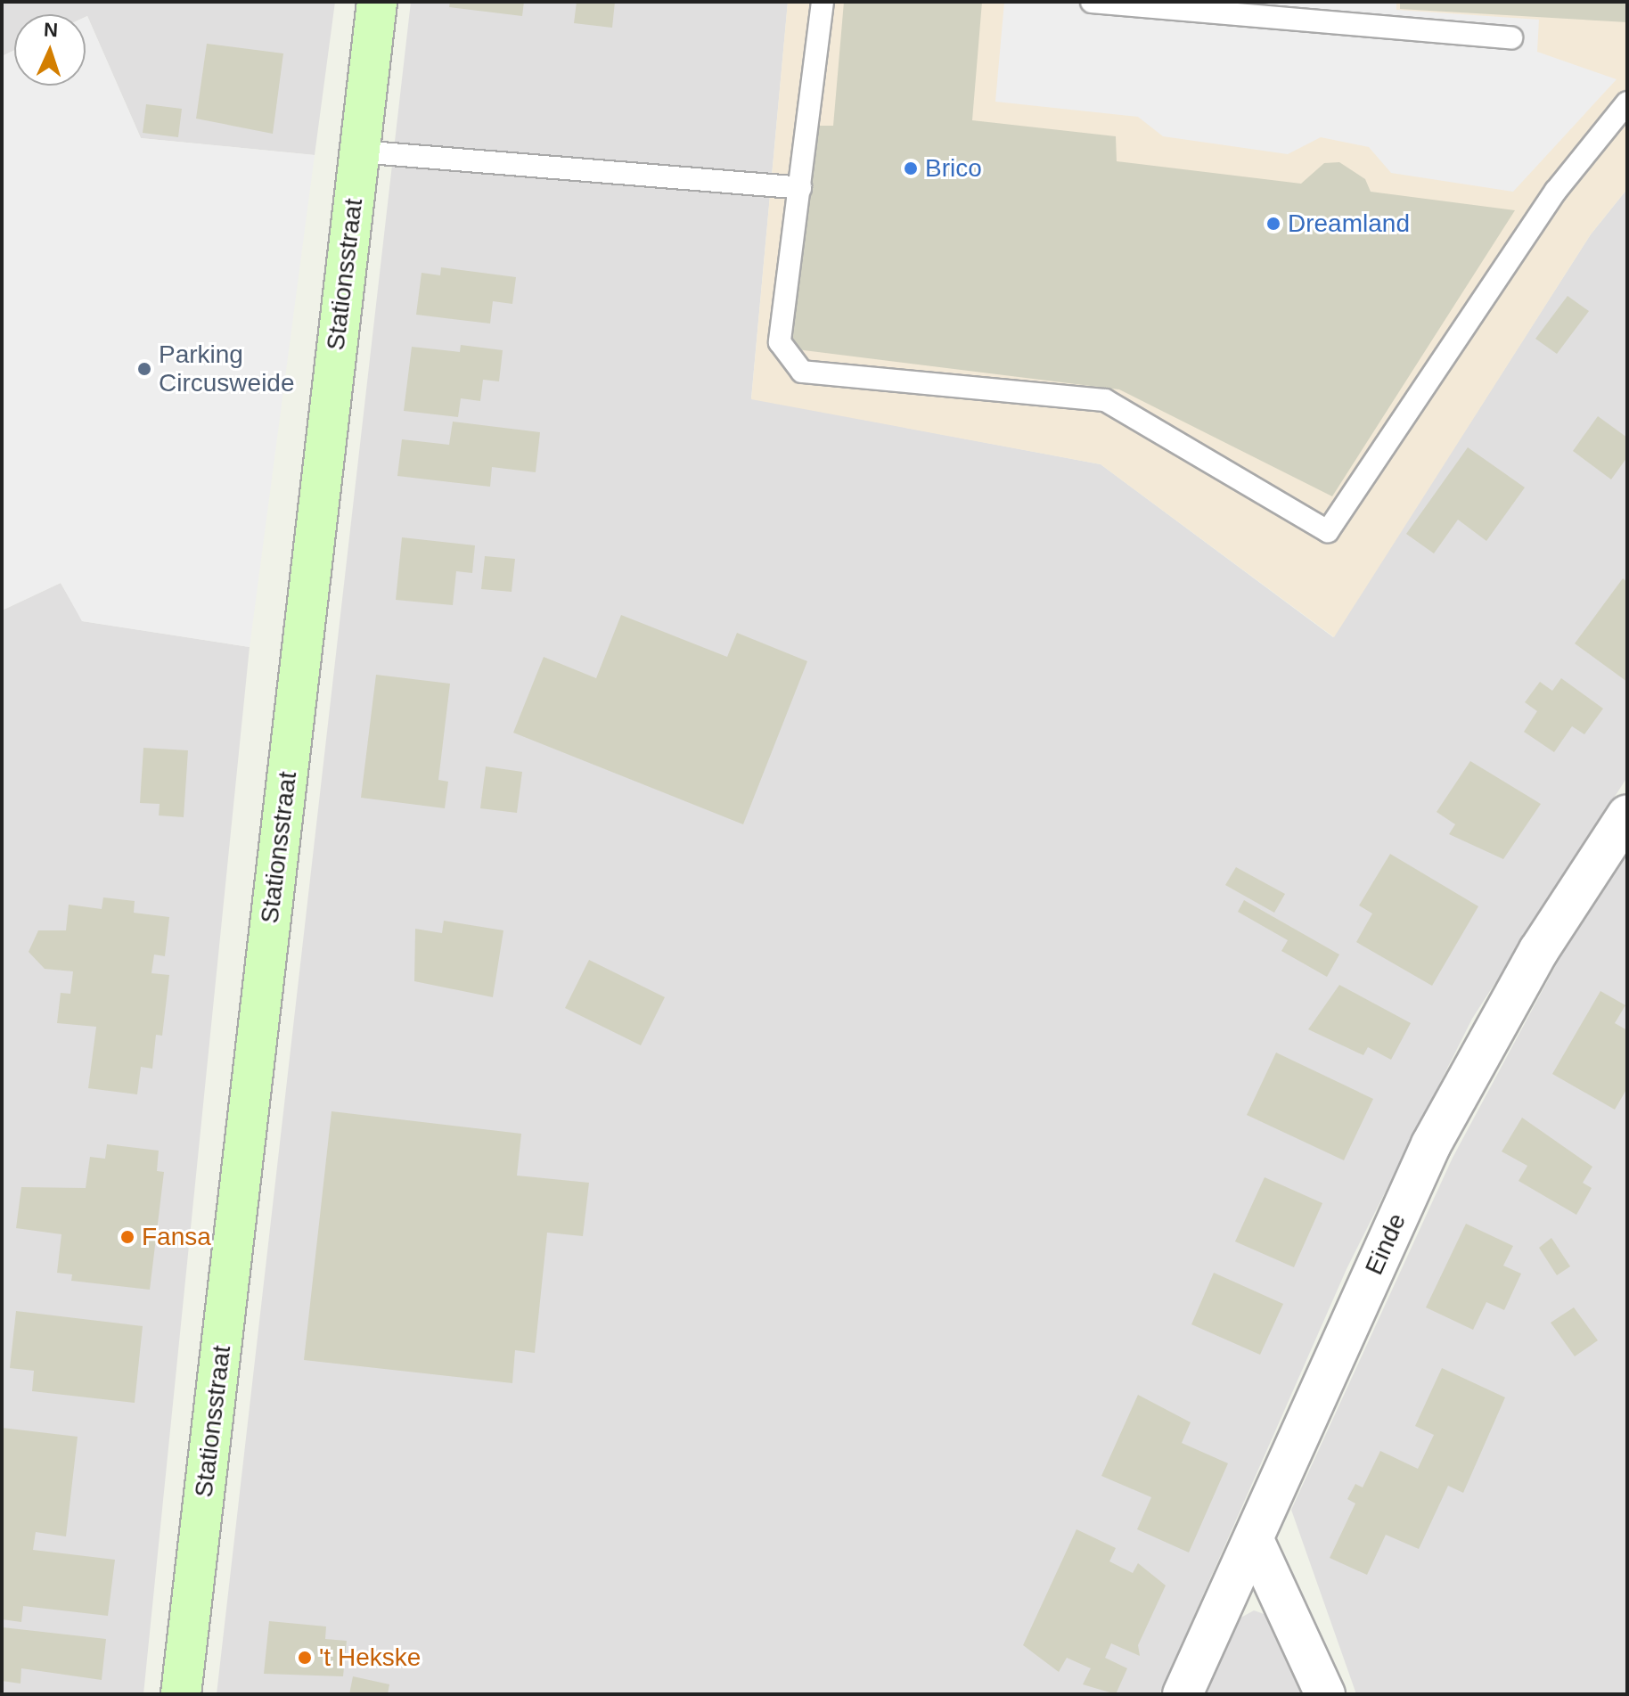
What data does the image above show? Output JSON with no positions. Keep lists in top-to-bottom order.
{
  "streets": {
    "main road": ["Stationsstraat"],
    "street": ["Einde"]
  },
  "places": [
    "Brico",
    "Dreamland",
    "Parking Circusweide",
    "Fansa",
    "'t Hekske"
  ],
  "north": "top"
}
